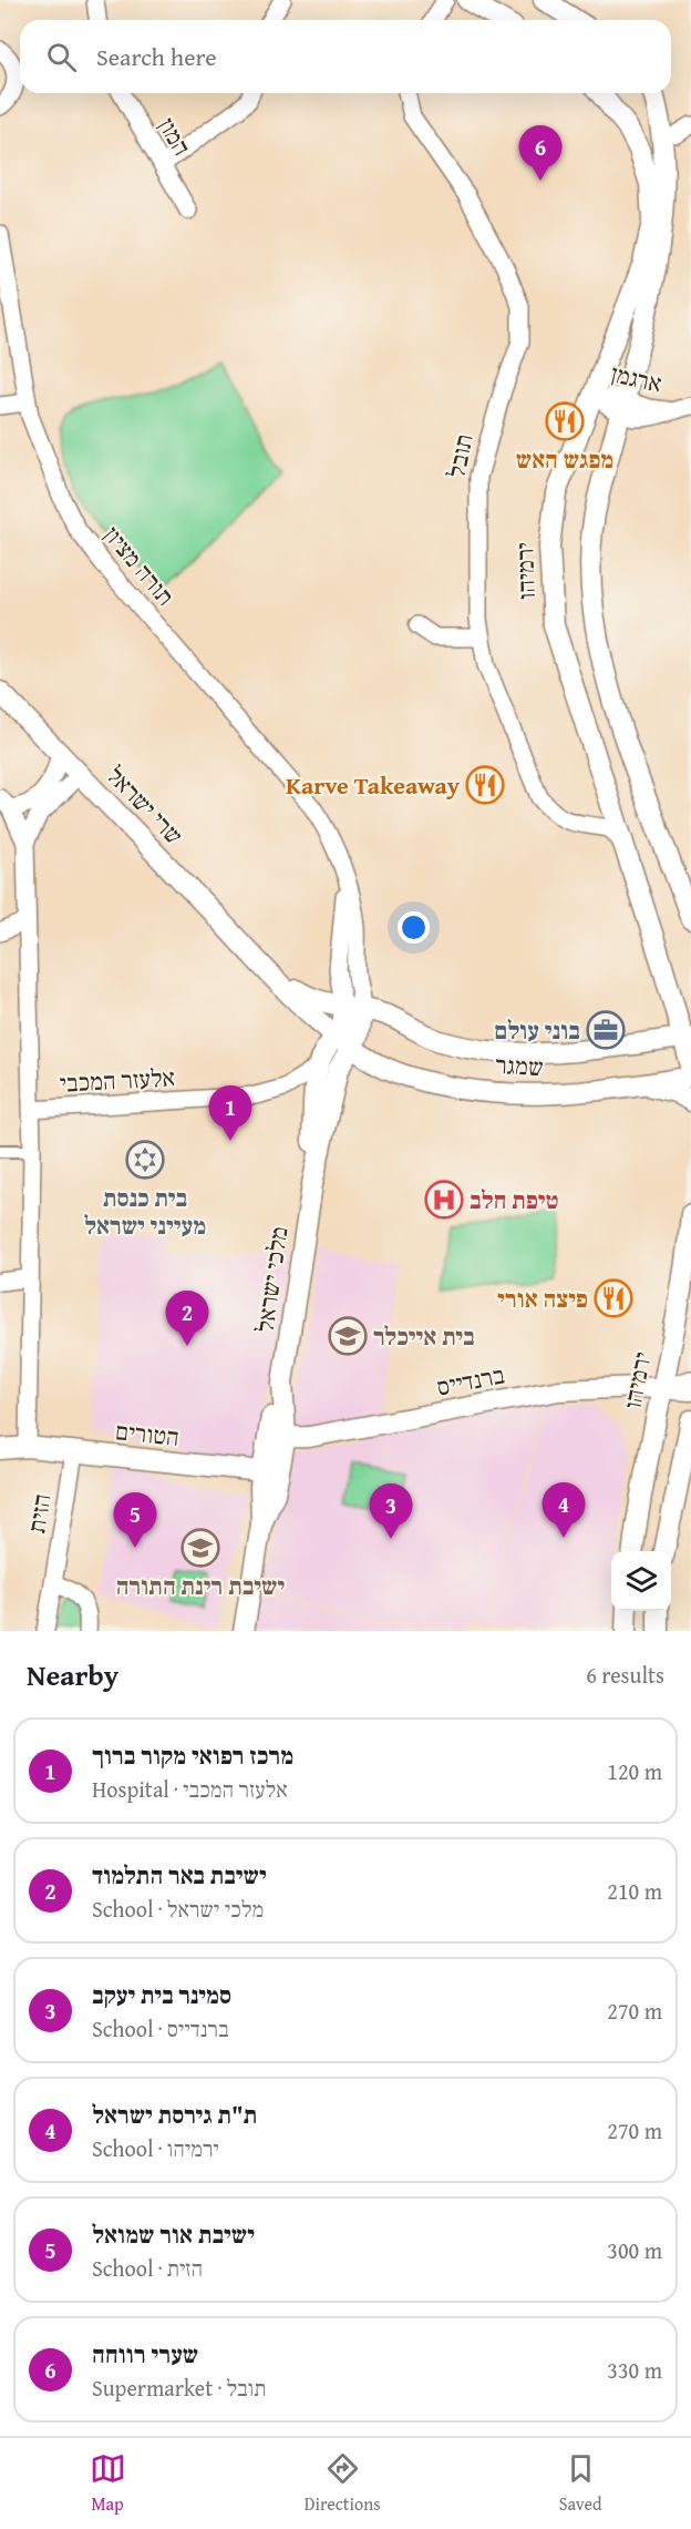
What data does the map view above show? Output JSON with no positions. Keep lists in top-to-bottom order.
{
  "streets": {
    "street": [
      "המון",
      "ארגמן",
      "תובל",
      "תורה מציון",
      "ירמיהו",
      "שרי ישראל",
      "שמגר",
      "אלעזר המכבי",
      "מלכי ישראל",
      "ברנדייס",
      "הטורים",
      "הזית"
    ]
  },
  "crossings": [
    ["ארגמן", "ירמיהו"],
    ["תובל", "ירמיהו"],
    ["תורה מציון", "שרי ישראל"],
    ["תורה מציון", "שמגר"],
    ["תורה מציון", "מלכי ישראל"],
    ["ירמיהו", "שמגר"],
    ["ירמיהו", "ברנדייס"],
    ["שרי ישראל", "שמגר"],
    ["שרי ישראל", "מלכי ישראל"],
    ["שמגר", "מלכי ישראל"],
    ["אלעזר המכבי", "מלכי ישראל"],
    ["מלכי ישראל", "ברנדייס"],
    ["מלכי ישראל", "הטורים"],
    ["הטורים", "הזית"]
  ],
  "places": {
    "restaurant": ["מפגש האש", "Karve Takeaway", "פיצה אורי"],
    "office": ["בוני עולם"],
    "synagogue": ["בית כנסת מעייני ישראל"],
    "hospital": ["טיפת חלב"],
    "school or university": ["בית אייכלר", "ישיבת רינת התורה"]
  },
  "page": {
    "search": "Search here",
    "pins": [
      "6",
      "1",
      "2",
      "4",
      "3",
      "5"
    ],
    "heading": ["Nearby", "6 results"],
    "list": [
      {
        "mark": "1",
        "name": "מרכז רפואי מקור ברוך",
        "note": "Hospital · אלעזר המכבי",
        "value": "120 m"
      },
      {
        "mark": "2",
        "name": "ישיבת באר התלמוד",
        "note": "School · מלכי ישראל",
        "value": "210 m"
      },
      {
        "mark": "3",
        "name": "סמינר בית יעקב",
        "note": "School · ברנדייס",
        "value": "270 m"
      },
      {
        "mark": "4",
        "name": "ת\"ת גירסת ישראל",
        "note": "School · ירמיהו",
        "value": "270 m"
      },
      {
        "mark": "5",
        "name": "ישיבת אור שמואל",
        "note": "School · הזית",
        "value": "300 m"
      },
      {
        "mark": "6",
        "name": "שערי רווחה",
        "note": "Supermarket · תובל",
        "value": "330 m"
      }
    ],
    "nav": ["Map", "Directions", "Saved"]
  }
}
